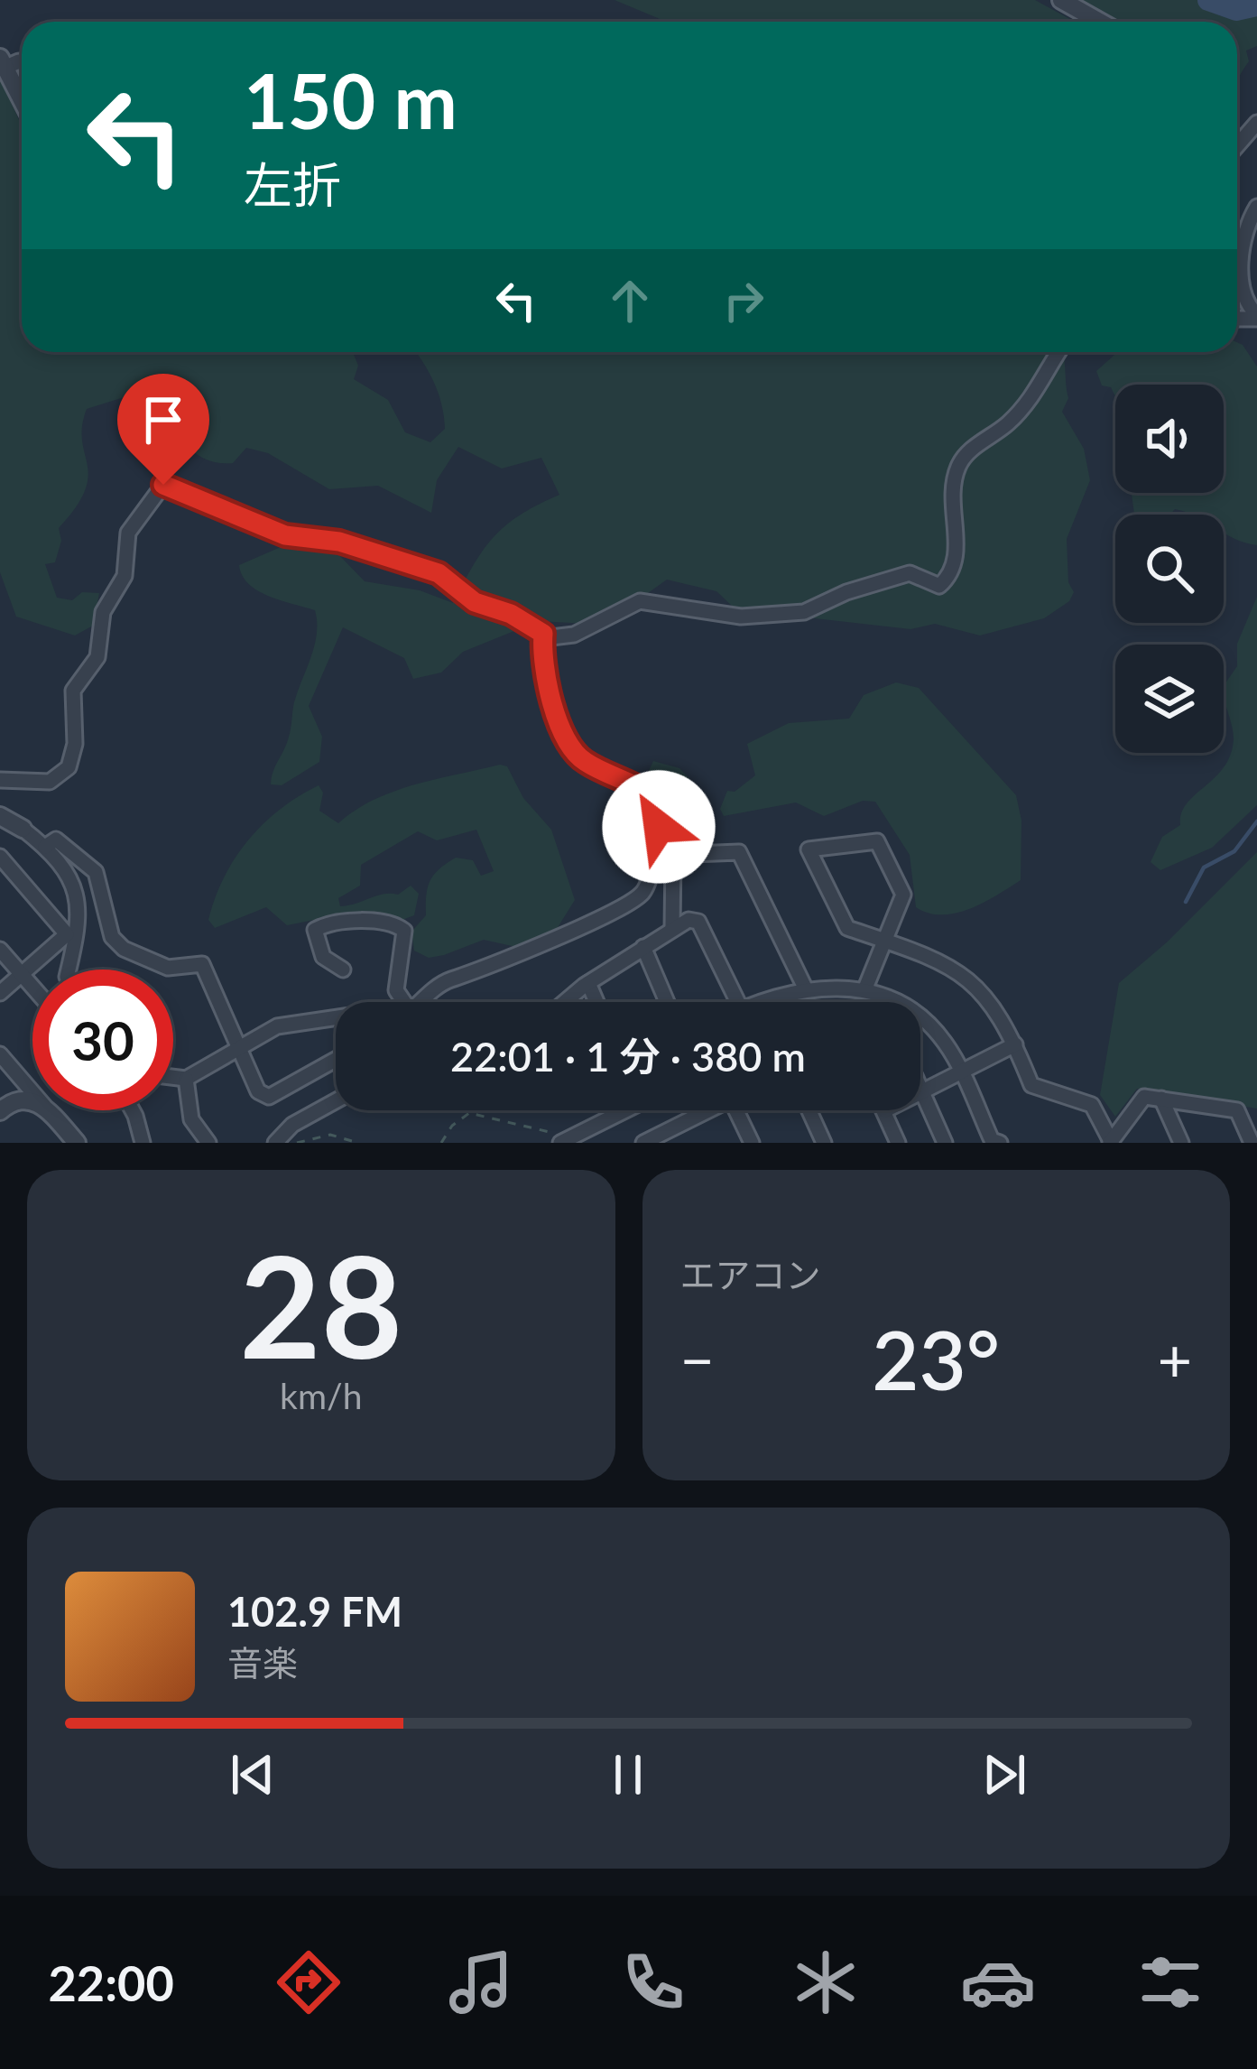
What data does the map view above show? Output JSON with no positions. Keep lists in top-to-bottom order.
{
  "page": {
    "turn": ["150 m", "左折"],
    "limit": "30",
    "trip": "22:01 · 1 分 · 380 m",
    "tile": [
      ["28", "km/h"],
      "エアコン"
    ],
    "heat": ["−", "23°", "+"],
    "song": ["102.9 FM", "音楽"],
    "tabs": "22:00"
  }
}
